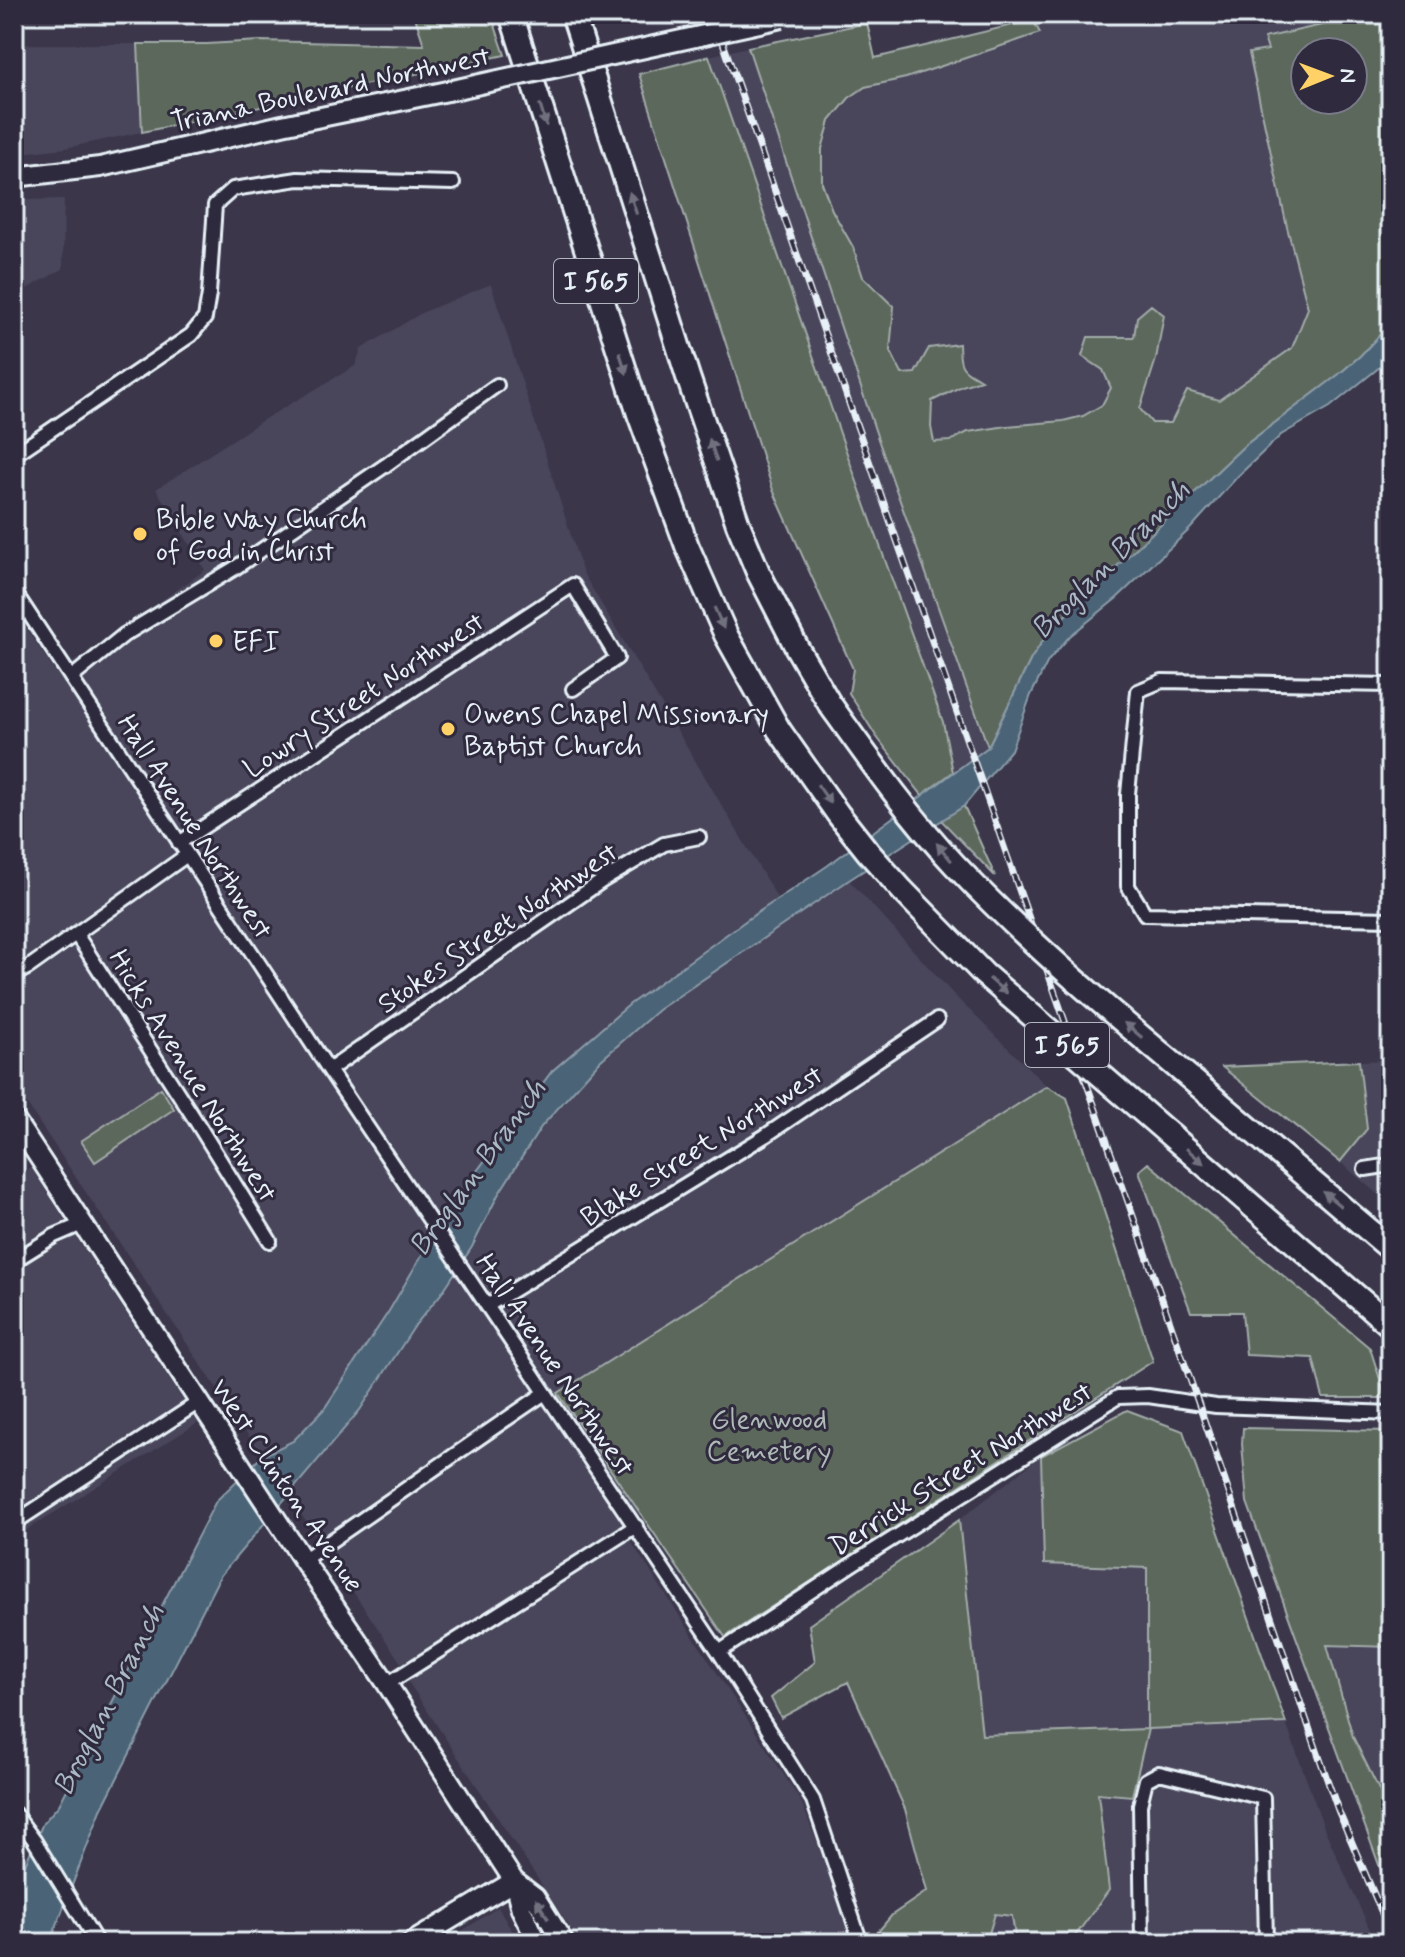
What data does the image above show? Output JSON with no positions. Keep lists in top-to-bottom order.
{
  "streets": {
    "highway": ["I 565"],
    "street": [
      "Triana Boulevard Northwest",
      "Lowry Street Northwest",
      "Hall Avenue Northwest",
      "Stokes Street Northwest",
      "Hicks Avenue Northwest",
      "Blake Street Northwest",
      "Derrick Street Northwest",
      "West Clinton Avenue"
    ]
  },
  "crossings": [
    ["Lowry Street Northwest", "Hall Avenue Northwest"],
    ["Hall Avenue Northwest", "Stokes Street Northwest"],
    ["Hall Avenue Northwest", "Blake Street Northwest"],
    ["Hall Avenue Northwest", "Derrick Street Northwest"]
  ],
  "water": ["Broglan Branch"],
  "parks": ["Glenwood Cemetery"],
  "places": ["Bible Way Church of God in Christ", "EFI", "Owens Chapel Missionary Baptist Church"],
  "north": "right"
}
